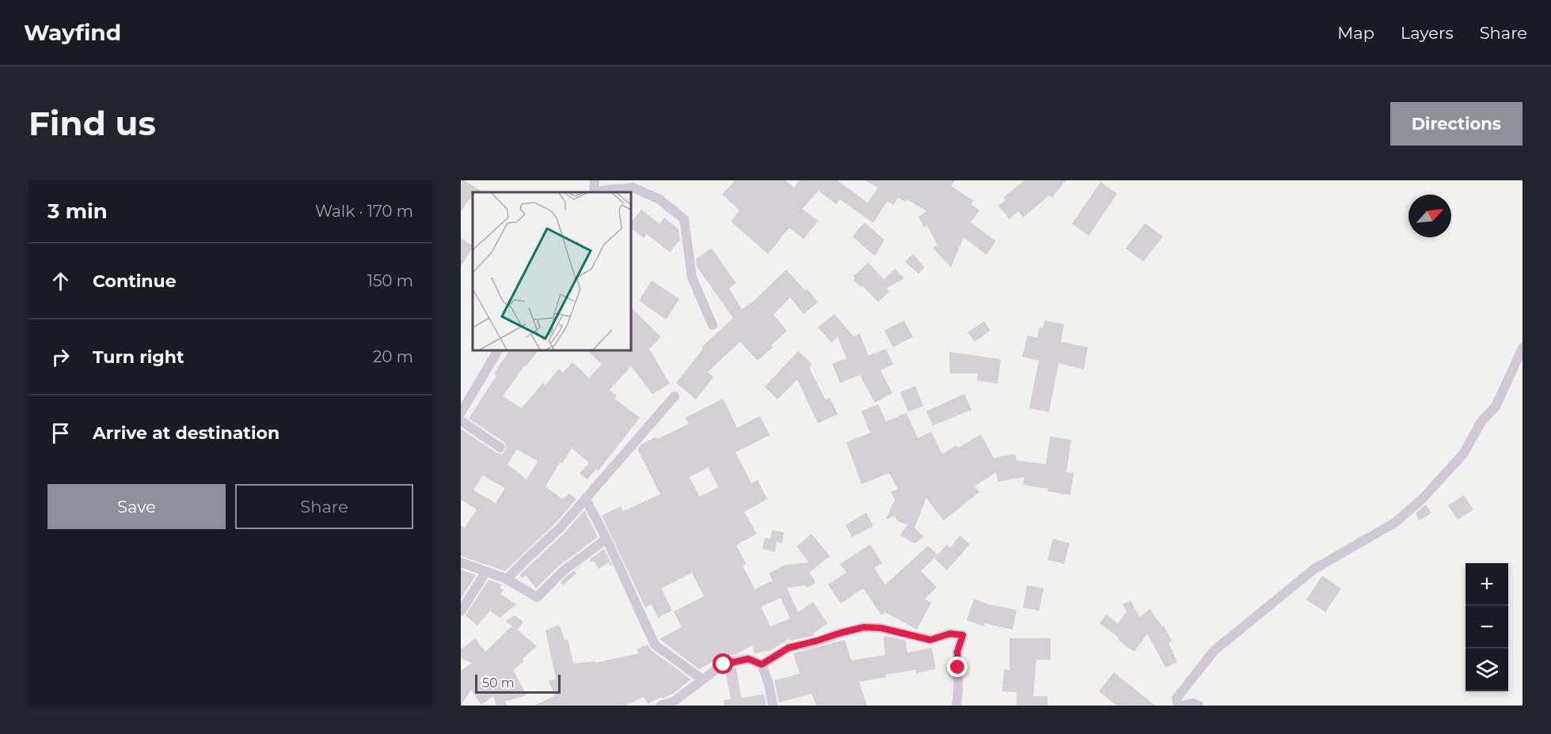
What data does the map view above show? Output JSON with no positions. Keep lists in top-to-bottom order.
{
  "scale_bar": "50 m",
  "north": "top right",
  "page": {
    "header": "Wayfind",
    "nav": ["Map", "Layers", "Share"],
    "buttons": [
      "Directions",
      ["Save", "Share"]
    ],
    "title": "Find us",
    "heading": ["3 min", "Walk · 170 m"],
    "list": [
      ["Continue", "150 m"],
      ["Turn right", "20 m"],
      "Arrive at destination"
    ],
    "map_buttons": ["+", "−"],
    "scale": "50 m"
  }
}
